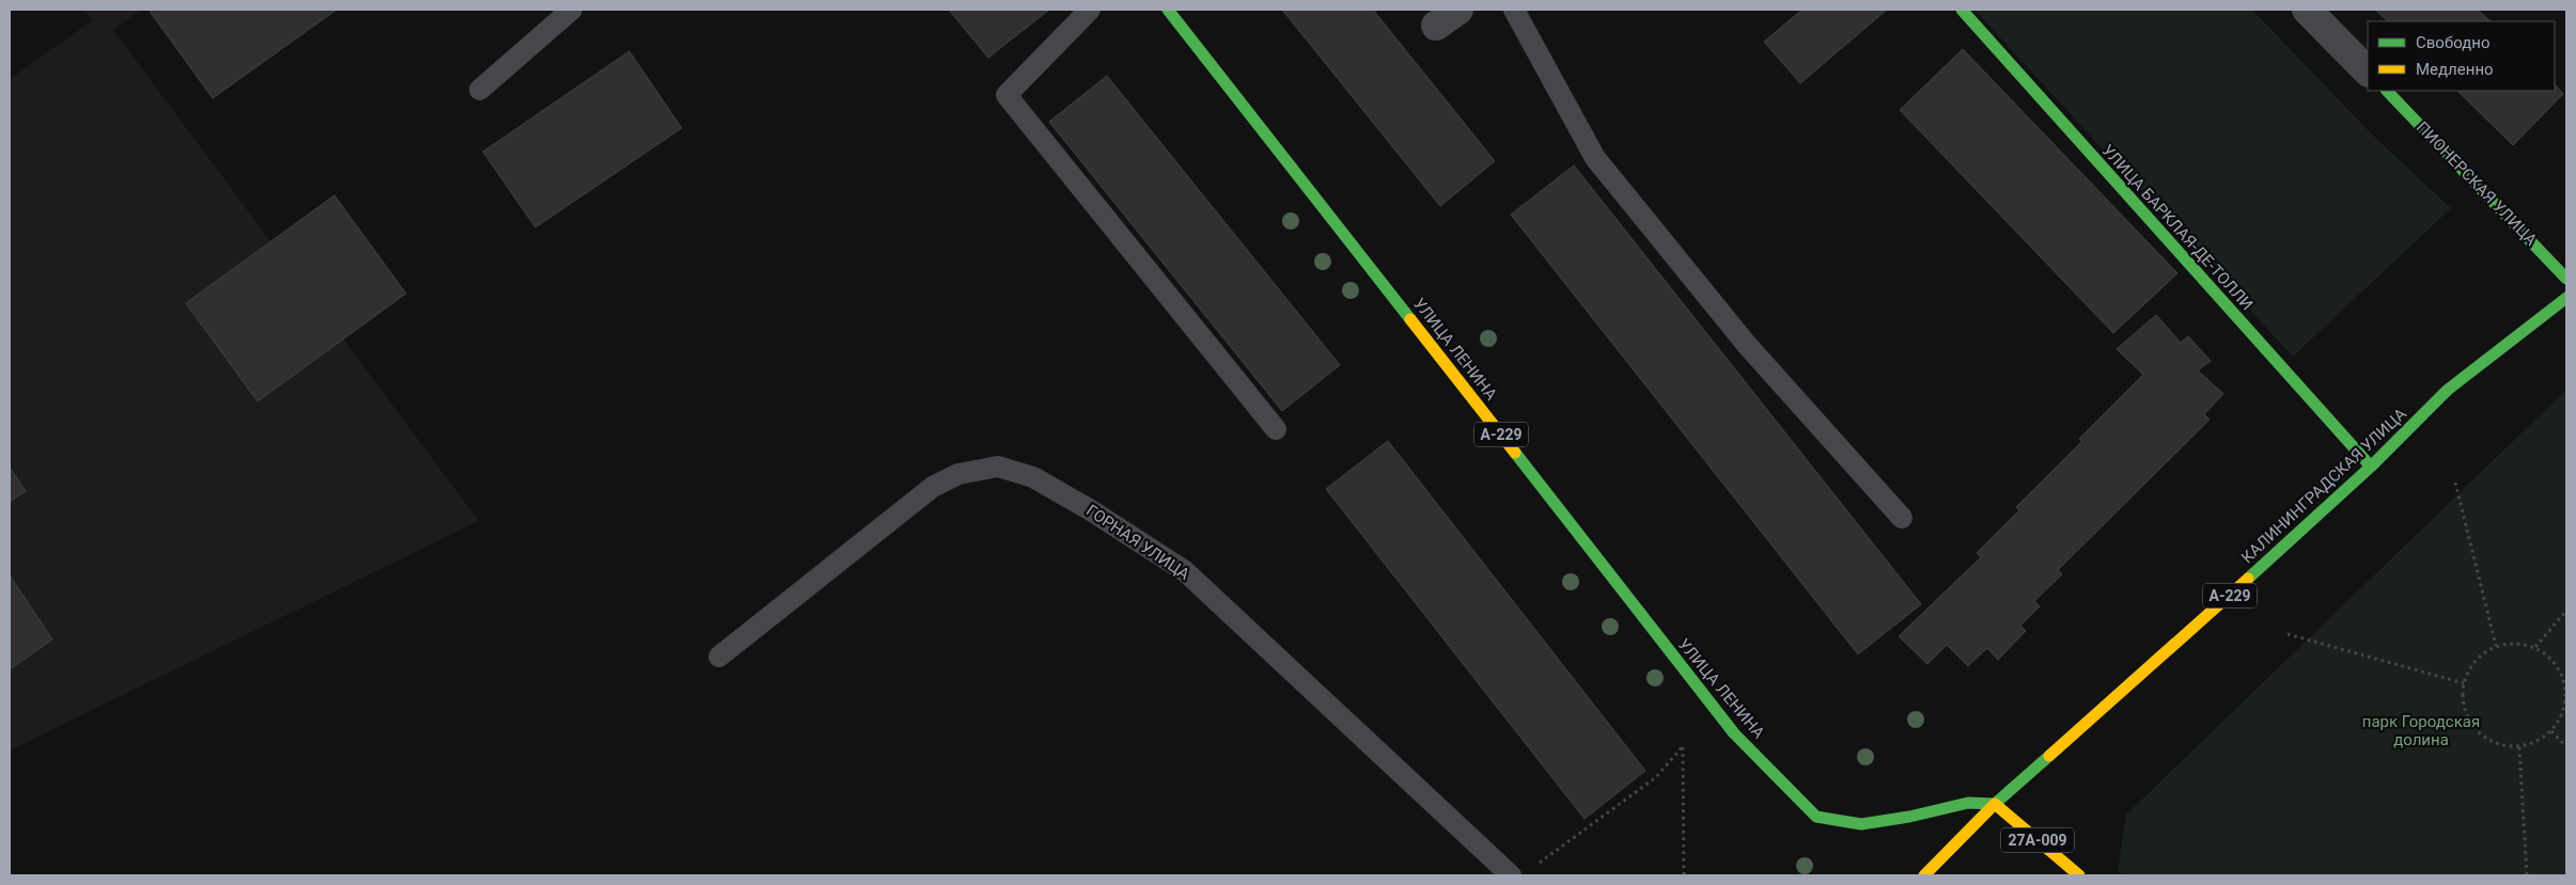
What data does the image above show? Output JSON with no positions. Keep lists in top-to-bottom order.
{
  "streets": {
    "main road": [
      "ПИОНЕРСКАЯ УЛИЦА",
      "УЛИЦА БАРКЛАЯ-ДЕ-ТОЛЛИ",
      "УЛИЦА ЛЕНИНА",
      "А-229",
      "КАЛИНИНГРАДСКАЯ УЛИЦА",
      "27А-009"
    ],
    "lane": ["ГОРНАЯ УЛИЦА"]
  },
  "crossings": [
    ["УЛИЦА БАРКЛАЯ-ДЕ-ТОЛЛИ", "КАЛИНИНГРАДСКАЯ УЛИЦА"],
    ["УЛИЦА ЛЕНИНА", "КАЛИНИНГРАДСКАЯ УЛИЦА"],
    ["УЛИЦА ЛЕНИНА", "27А-009"],
    ["КАЛИНИНГРАДСКАЯ УЛИЦА", "27А-009"]
  ],
  "parks": ["парк Городская долина"],
  "legend": ["Свободно", "Медленно"]
}
